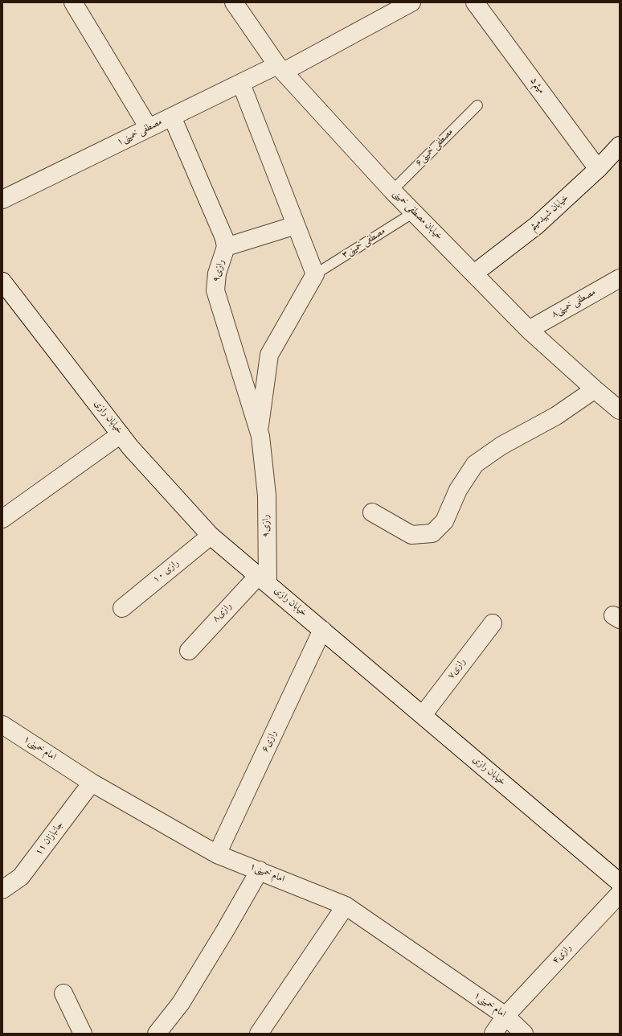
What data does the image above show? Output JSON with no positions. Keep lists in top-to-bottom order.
{
  "streets": {
    "street": [
      "میثم۵",
      "مصطفی خمینی۱",
      "خیابان شهیدمیثم",
      "خیابان مصطفی خمینی",
      "رازی۹",
      "مصطفی خمینی۸",
      "خیابان رازی",
      "رازی ۱۰",
      "رازی۸",
      "رازی۷",
      "رازی۶",
      "امام خمینی۱",
      "جانبازان ۱۱",
      "رازی۴"
    ],
    "lane": ["مصطفی خمینی۶", "مصطفی خمینی۳"]
  },
  "crossings": [
    ["میثم۵", "خیابان شهیدمیثم"],
    ["مصطفی خمینی۱", "خیابان مصطفی خمینی"],
    ["مصطفی خمینی۱", "رازی۹"],
    ["مصطفی خمینی۶", "خیابان مصطفی خمینی"],
    ["خیابان شهیدمیثم", "خیابان مصطفی خمینی"],
    ["خیابان مصطفی خمینی", "مصطفی خمینی۳"],
    ["خیابان مصطفی خمینی", "مصطفی خمینی۸"],
    ["مصطفی خمینی۳", "رازی۹"],
    ["رازی۹", "خیابان رازی"],
    ["رازی۹", "رازی۸"],
    ["خیابان رازی", "رازی ۱۰"],
    ["خیابان رازی", "رازی۸"],
    ["خیابان رازی", "رازی۷"],
    ["خیابان رازی", "رازی۶"],
    ["رازی۶", "امام خمینی۱"],
    ["امام خمینی۱", "جانبازان ۱۱"],
    ["امام خمینی۱", "رازی۴"]
  ]
}
